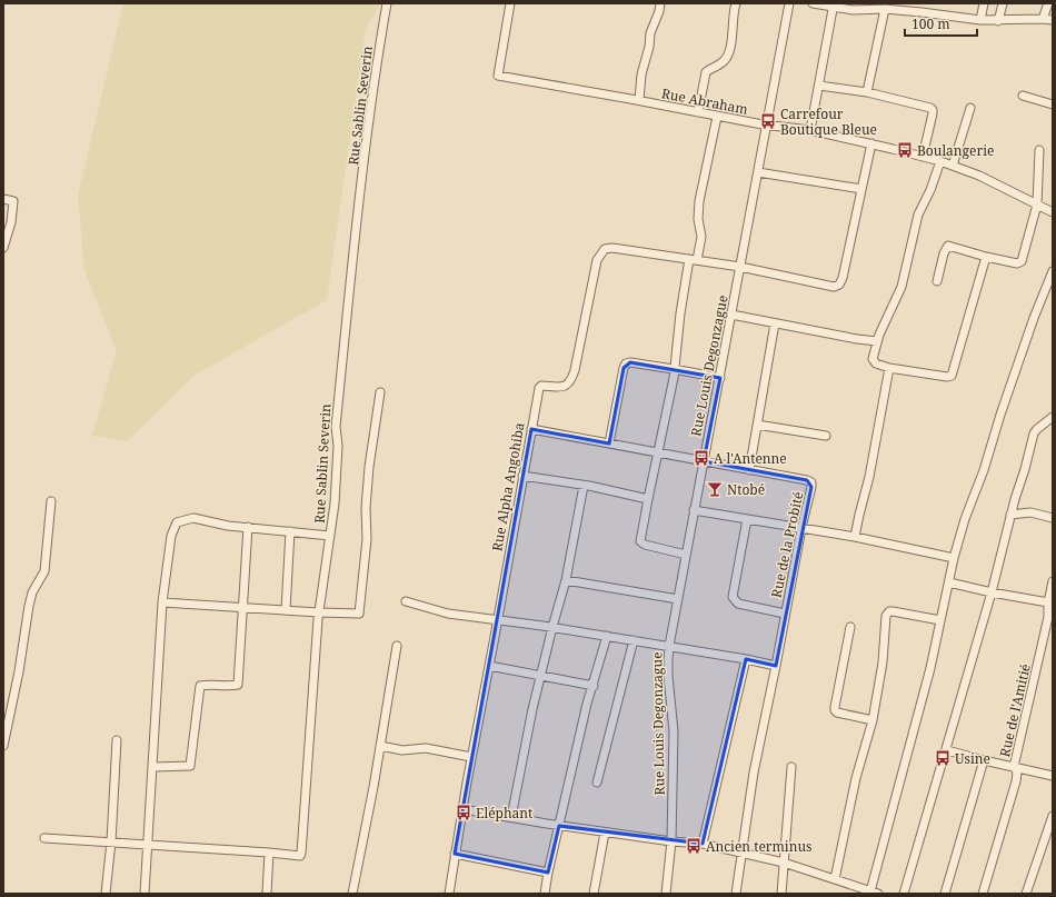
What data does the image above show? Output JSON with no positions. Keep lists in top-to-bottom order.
{
  "streets": {
    "street": [
      "Rue Abraham",
      "Rue Sablin Severin",
      "Rue Louis Degonzague",
      "Rue Alpha Angohiba",
      "Rue de la Probité",
      "Rue de l'Amitié"
    ]
  },
  "crossings": [
    ["Rue Abraham", "Rue Louis Degonzague"],
    ["Rue Louis Degonzague", "Rue Alpha Angohiba"],
    ["Rue Louis Degonzague", "Rue de la Probité"],
    ["Rue Alpha Angohiba", "Rue de la Probité"]
  ],
  "places": {
    "bus stop": [
      "Carrefour Boutique Bleue",
      "Boulangerie",
      "A l'Antenne",
      "Usine",
      "Eléphant",
      "Ancien terminus"
    ],
    "bar": ["Ntobé"]
  },
  "scale_bar": "100 m"
}
